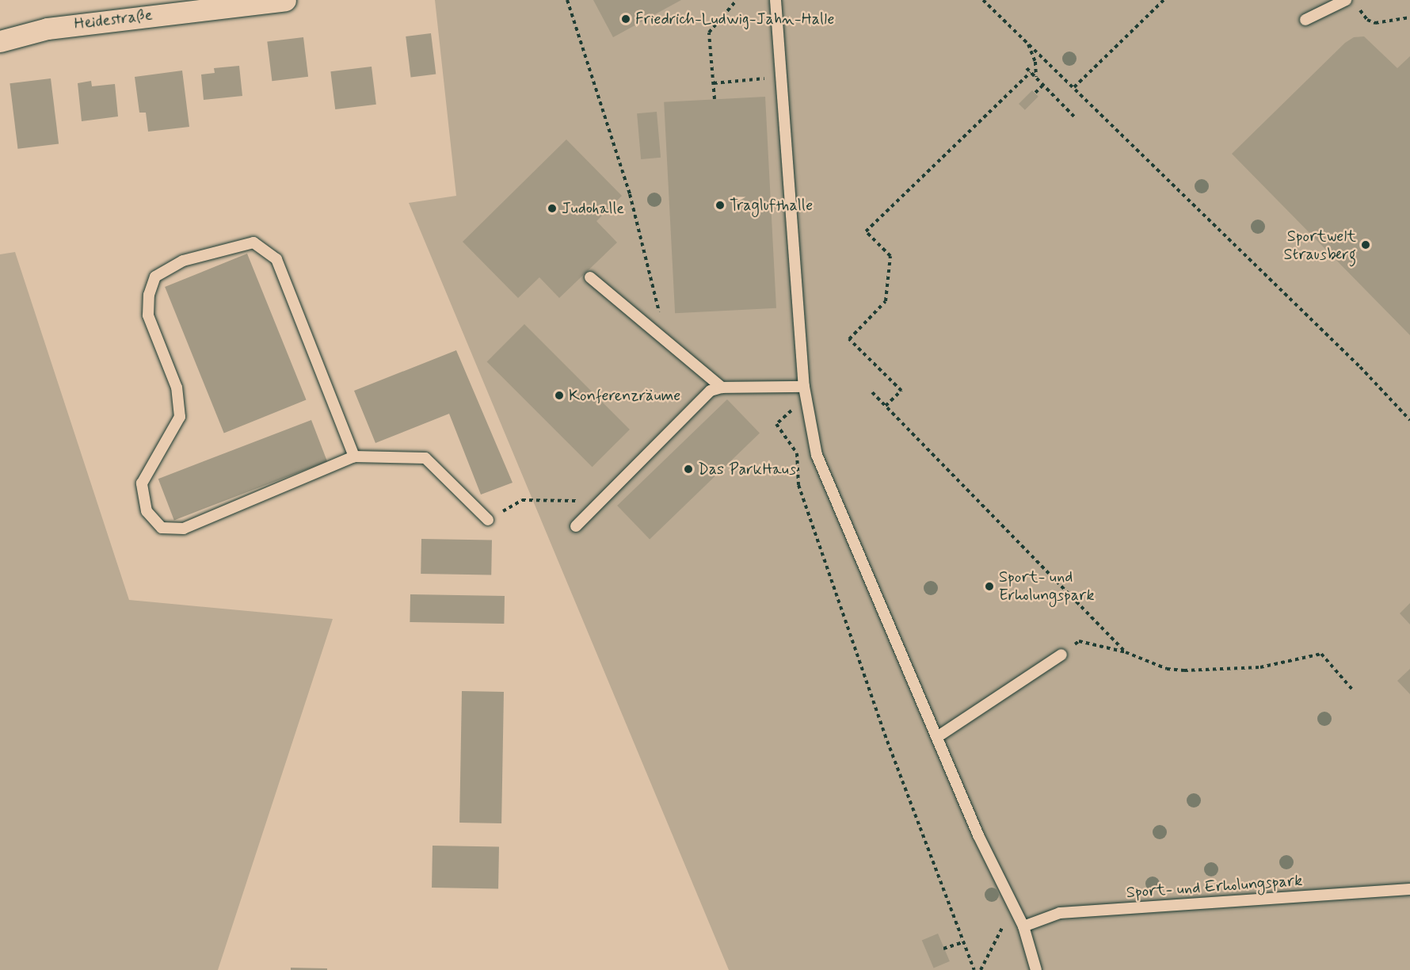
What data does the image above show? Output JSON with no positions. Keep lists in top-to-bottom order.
{
  "streets": {
    "street": ["Heidestraße"],
    "lane": ["Sport- und Erholungspark"]
  },
  "places": [
    "Friedrich-Ludwig-Jahn-Halle",
    "Traglufthalle",
    "Judohalle",
    "Sportwelt Strausberg",
    "Konferenzräume",
    "Das ParkHaus",
    "Sport- und Erholungspark"
  ]
}
